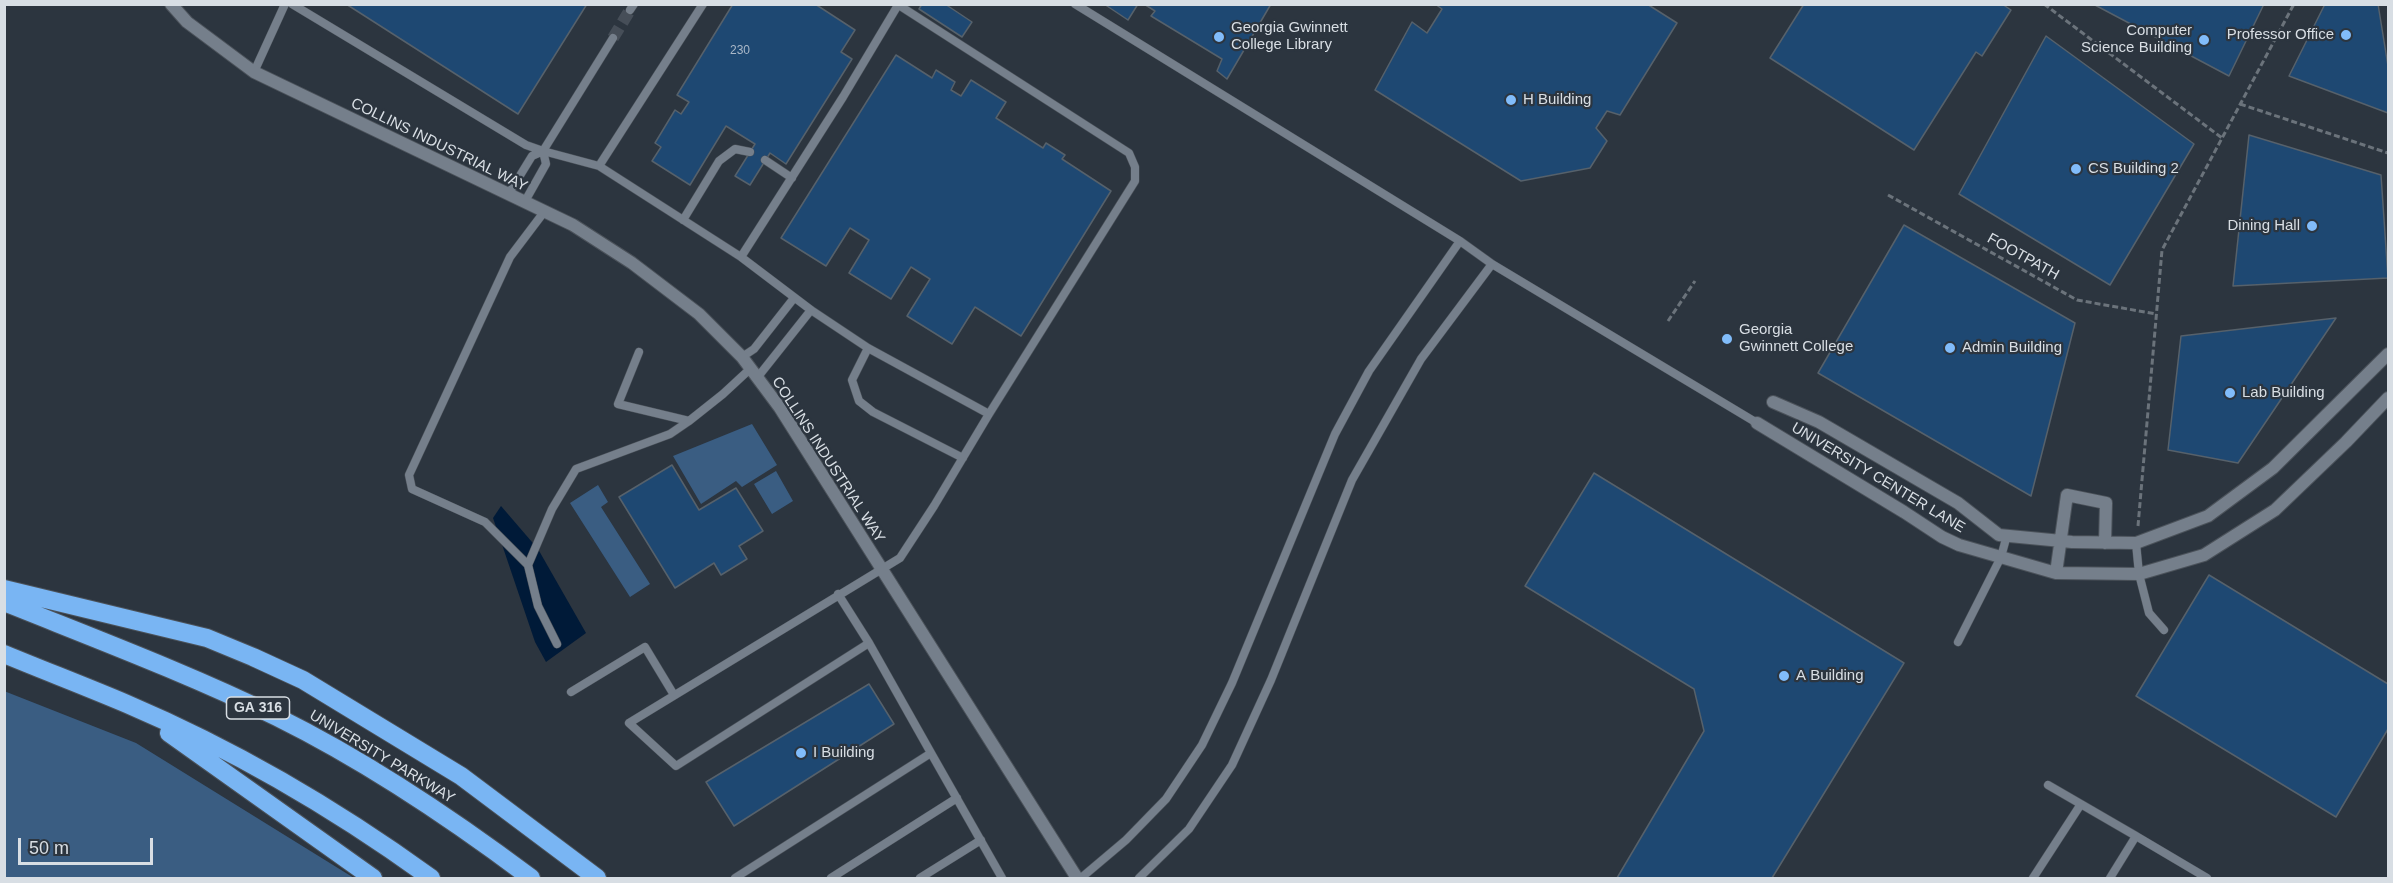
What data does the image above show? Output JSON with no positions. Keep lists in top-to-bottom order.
{
  "streets": {
    "highway": ["GA 316", "UNIVERSITY PARKWAY"],
    "street": ["COLLINS INDUSTRIAL WAY", "UNIVERSITY CENTER LANE"],
    "path": ["FOOTPATH"]
  },
  "places": [
    "Professor Office",
    "Georgia Gwinnett College Library",
    "Computer Science Building",
    "H Building",
    "CS Building 2",
    "Dining Hall",
    "Georgia Gwinnett College",
    "Admin Building",
    "Lab Building",
    "A Building",
    "I Building"
  ],
  "house_numbers": ["230"],
  "scale_bar": "50 m"
}
